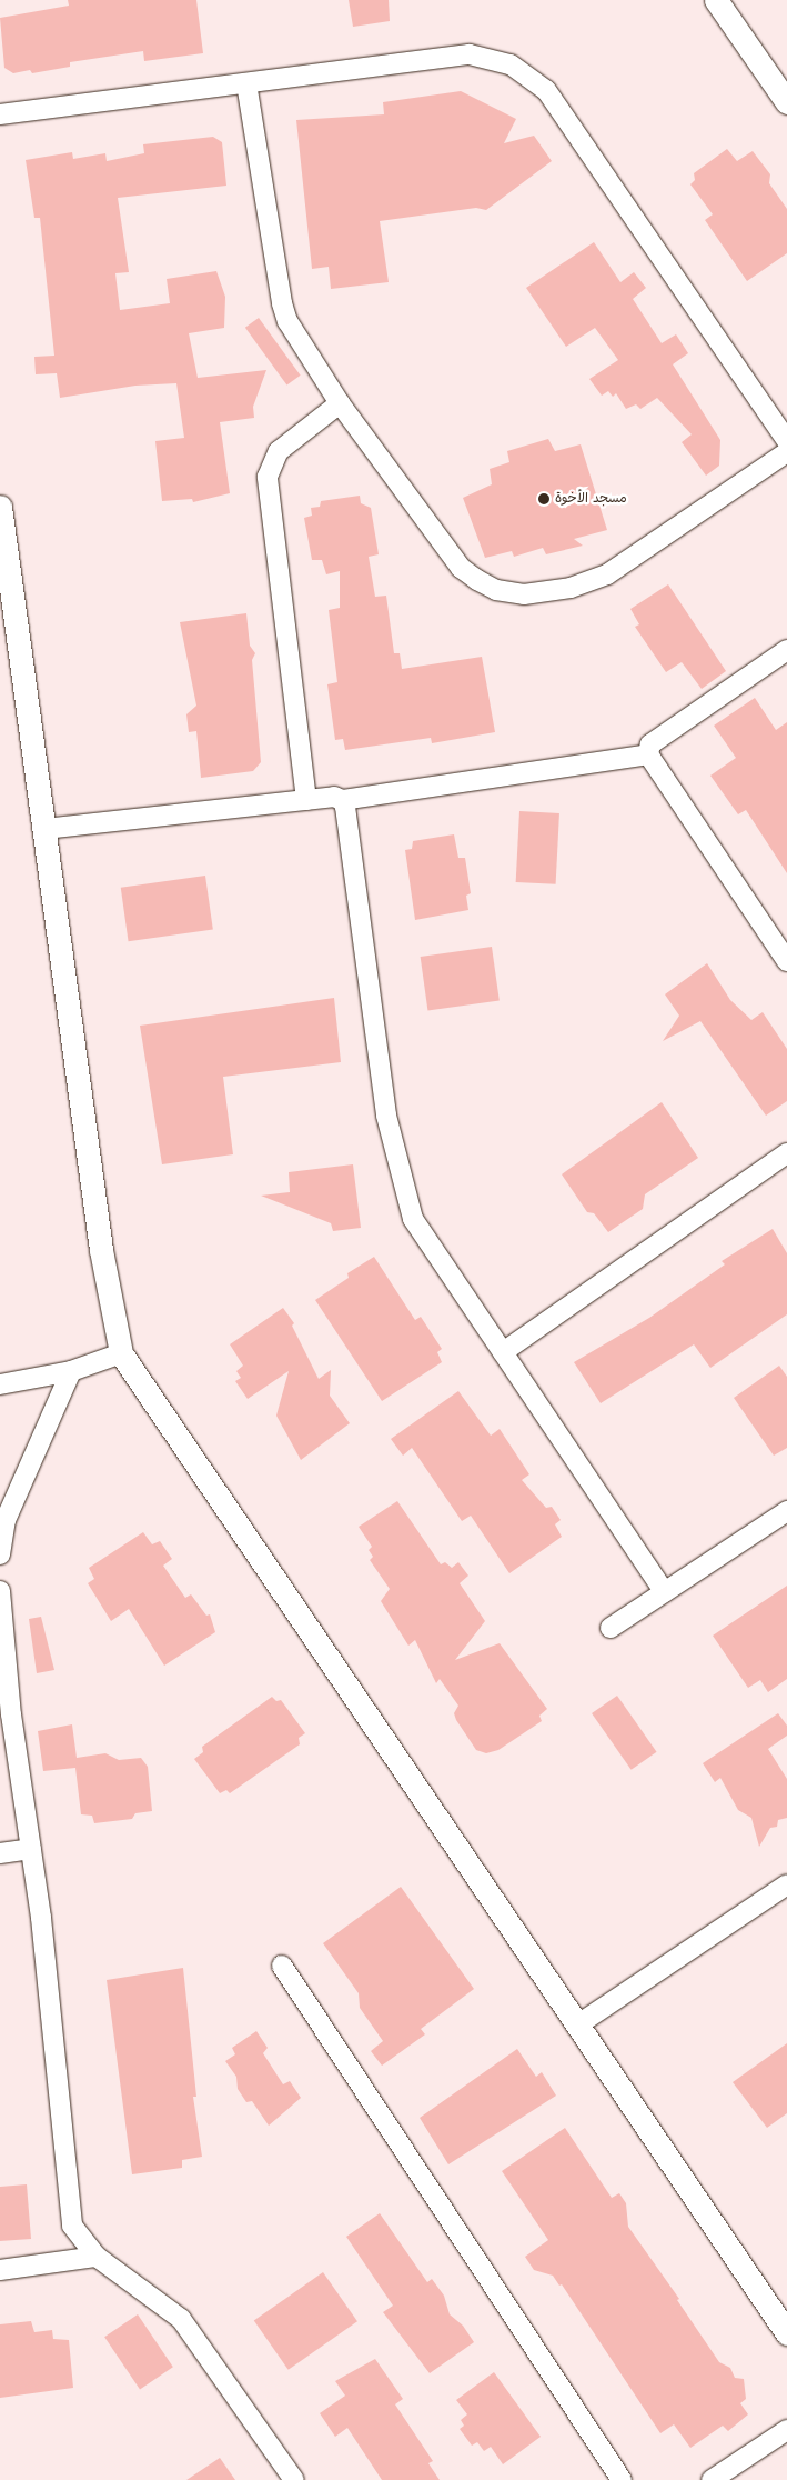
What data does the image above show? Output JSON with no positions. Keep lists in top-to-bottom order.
{
  "places": ["مسجد الأخوة"]
}
